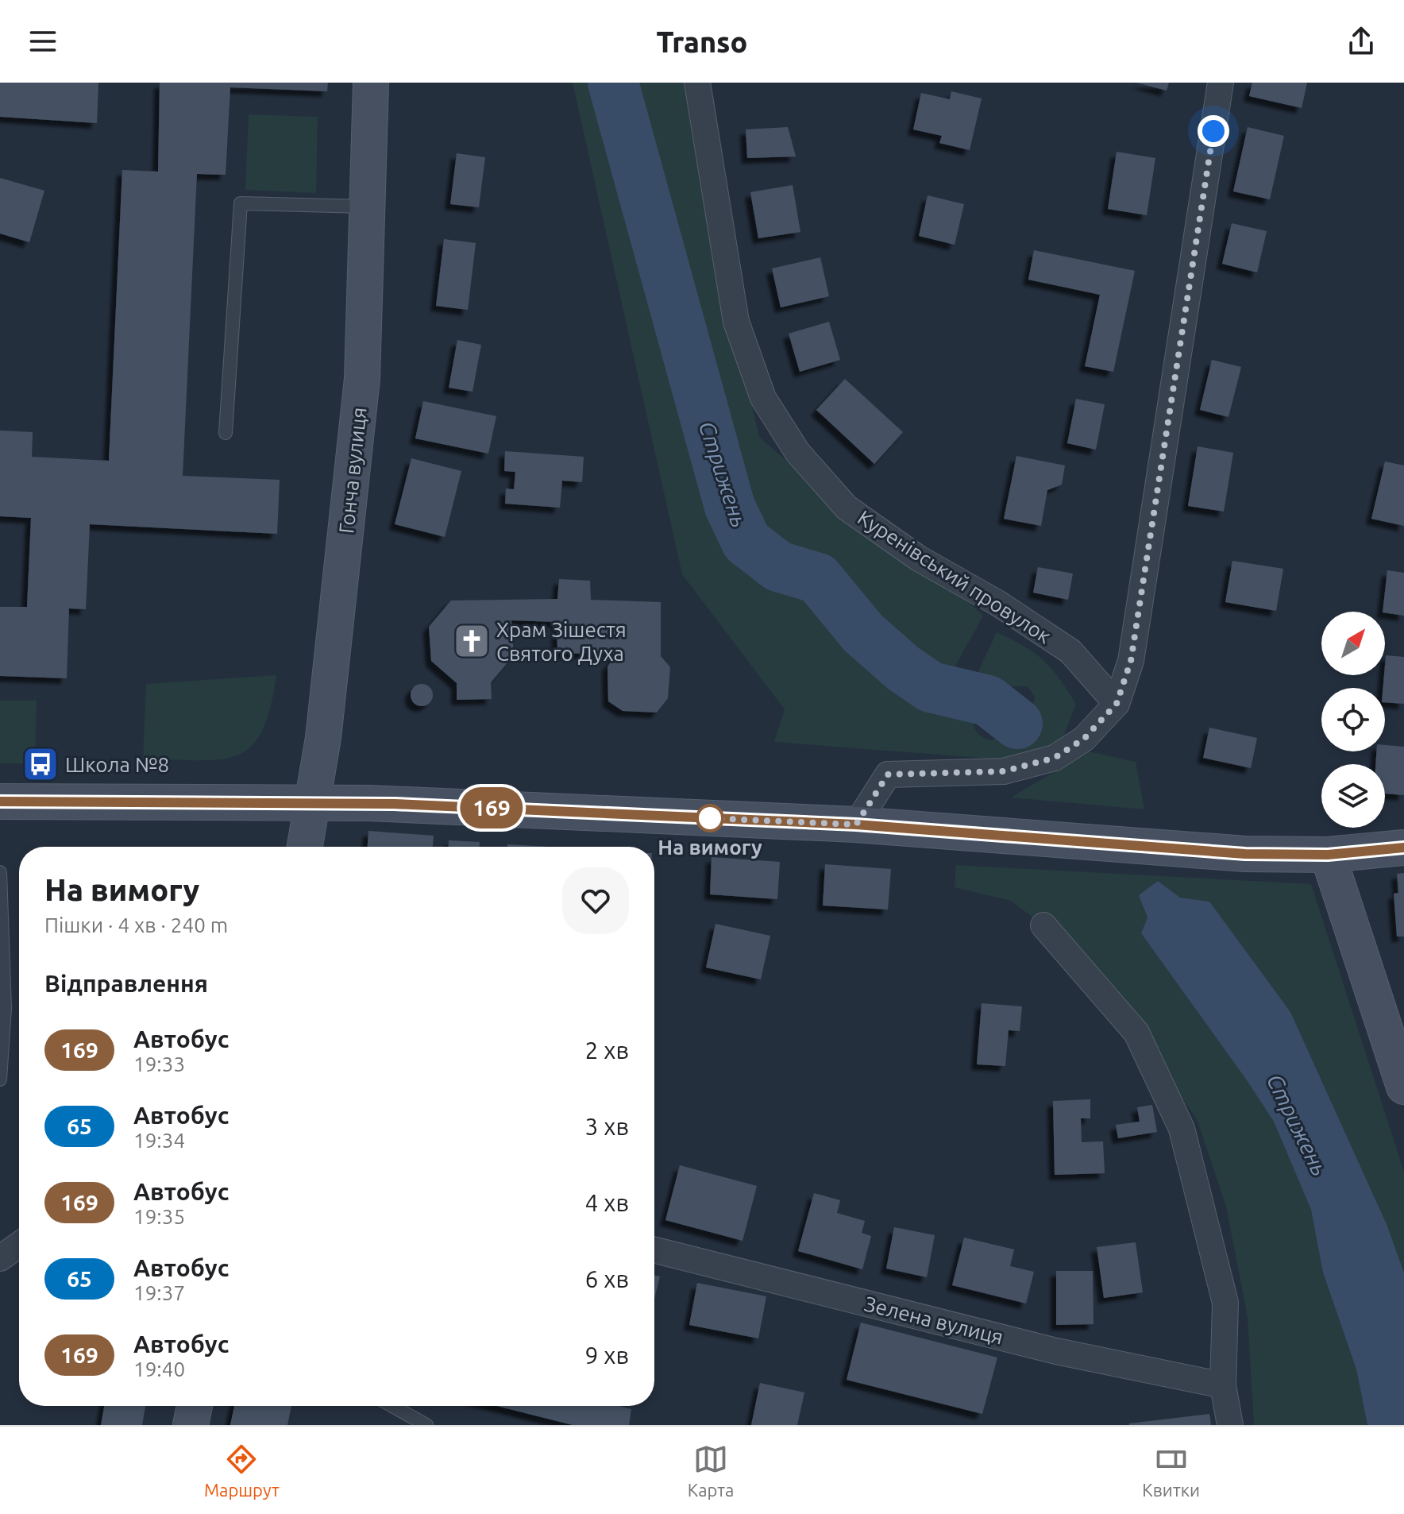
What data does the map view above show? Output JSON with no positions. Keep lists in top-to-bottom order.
{
  "streets": {
    "main road": ["Гонча вулиця"],
    "street": ["Куренівський провулок", "Зелена вулиця"]
  },
  "water": ["Стрижень"],
  "places": {
    "church": ["Храм Зішестя Святого Духа"],
    "bus stop": ["Школа №8"],
    "other": ["На вимогу"]
  },
  "lines": ["bus line 169"],
  "north": "top right",
  "page": {
    "header": "Transo",
    "on_map": "169",
    "heading": [
      ["На вимогу", "Пішки · 4 хв · 240 m"],
      "Відправлення"
    ],
    "list": [
      {
        "mark": "169",
        "name": "Автобус",
        "note": "19:33",
        "value": "2 хв"
      },
      {
        "mark": "65",
        "name": "Автобус",
        "note": "19:34",
        "value": "3 хв"
      },
      {
        "mark": "169",
        "name": "Автобус",
        "note": "19:35",
        "value": "4 хв"
      },
      {
        "mark": "65",
        "name": "Автобус",
        "note": "19:37",
        "value": "6 хв"
      },
      {
        "mark": "169",
        "name": "Автобус",
        "note": "19:40",
        "value": "9 хв"
      }
    ],
    "tabs": ["Маршрут", "Карта", "Квитки"]
  }
}
